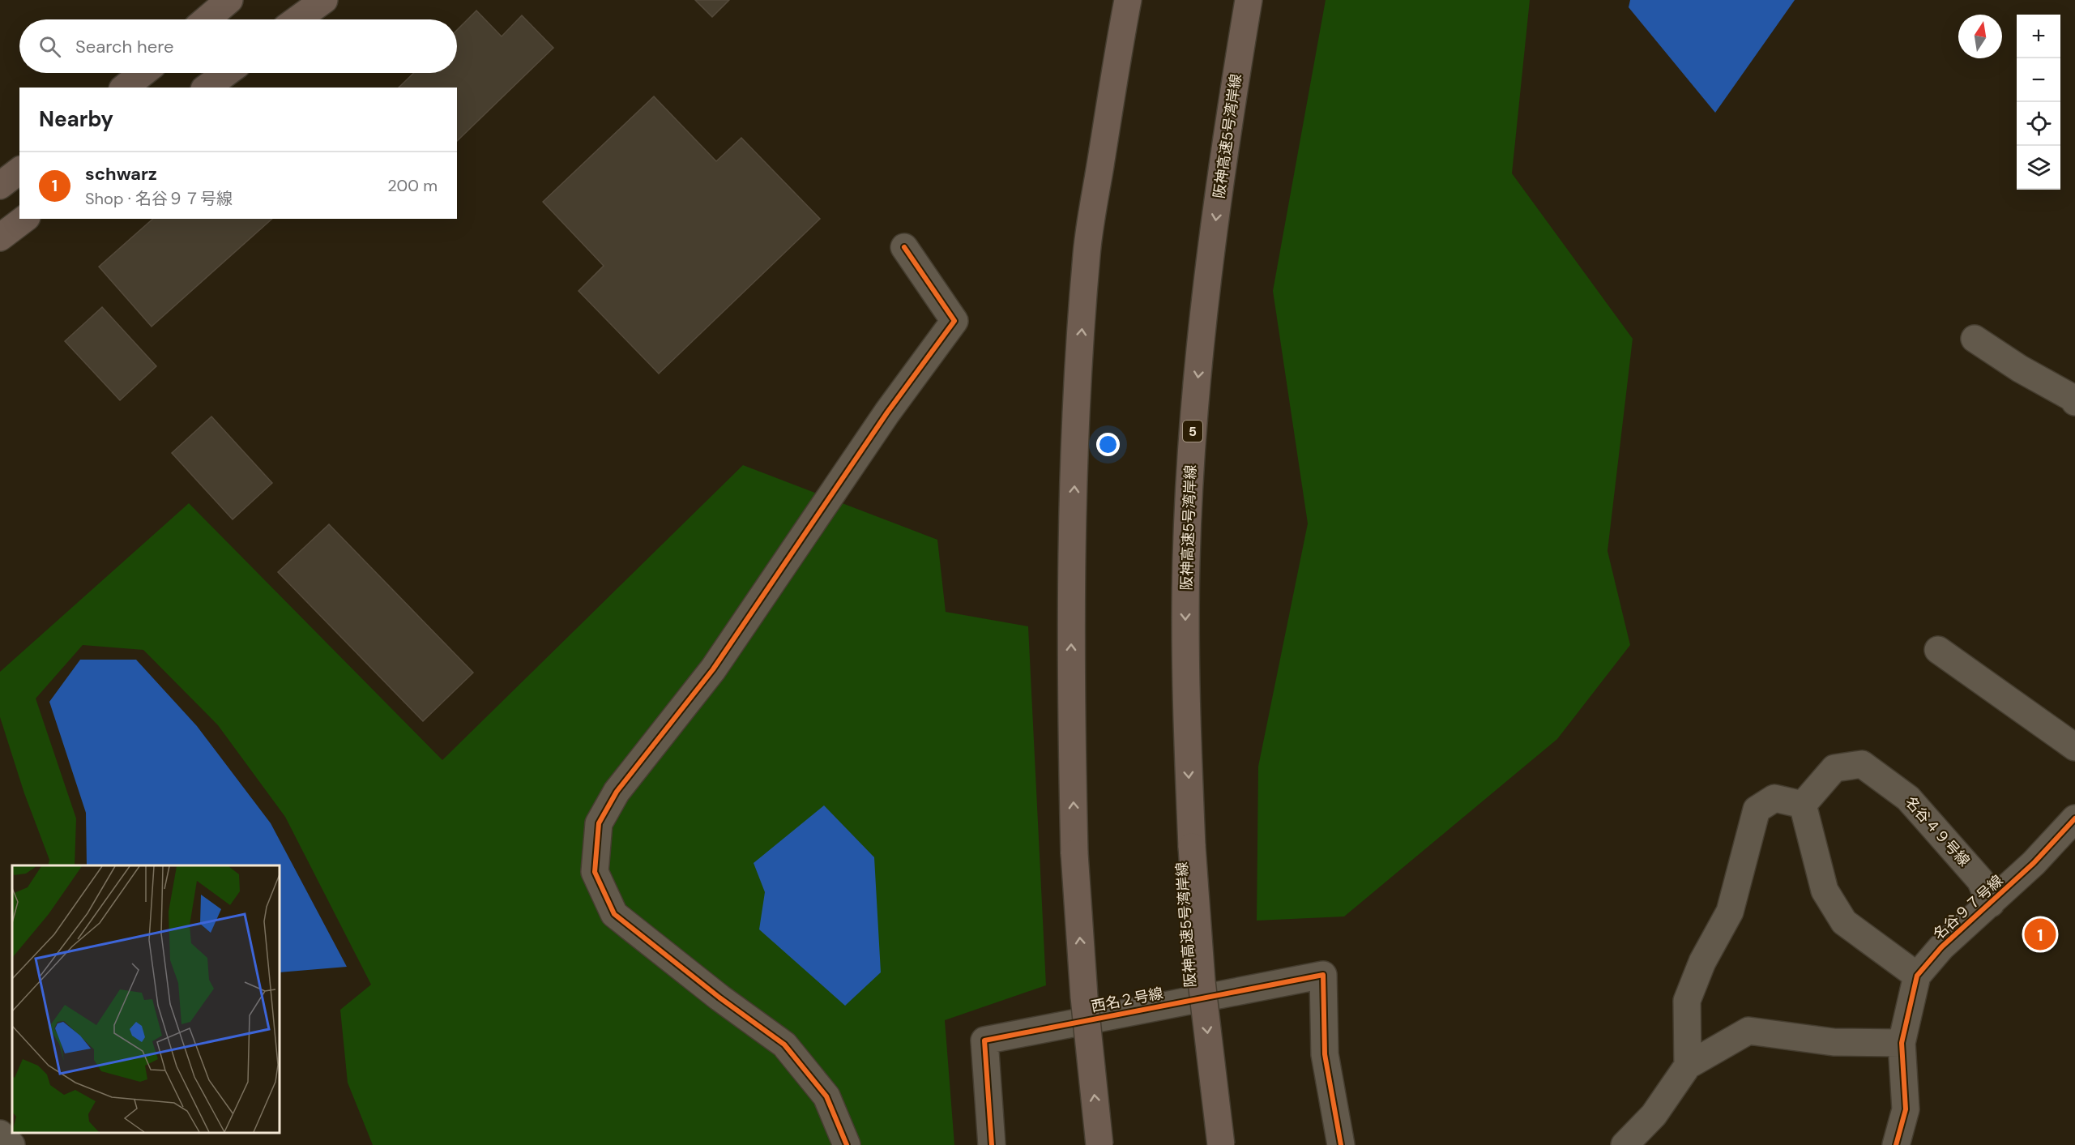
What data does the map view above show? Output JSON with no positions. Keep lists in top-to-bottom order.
{
  "streets": {
    "highway": ["阪神高速5号湾岸線", "5"],
    "street": ["名谷４９号線", "名谷９７号線", "西名２号線"]
  },
  "crossings": [
    ["名谷４９号線", "名谷９７号線"]
  ],
  "north": "top",
  "page": {
    "map_buttons": ["+", "−"],
    "search": "Search here",
    "heading": "Nearby",
    "list": [
      {
        "mark": "1",
        "name": "schwarz",
        "note": "Shop · 名谷９７号線",
        "value": "200 m"
      }
    ],
    "pins": "1"
  }
}
